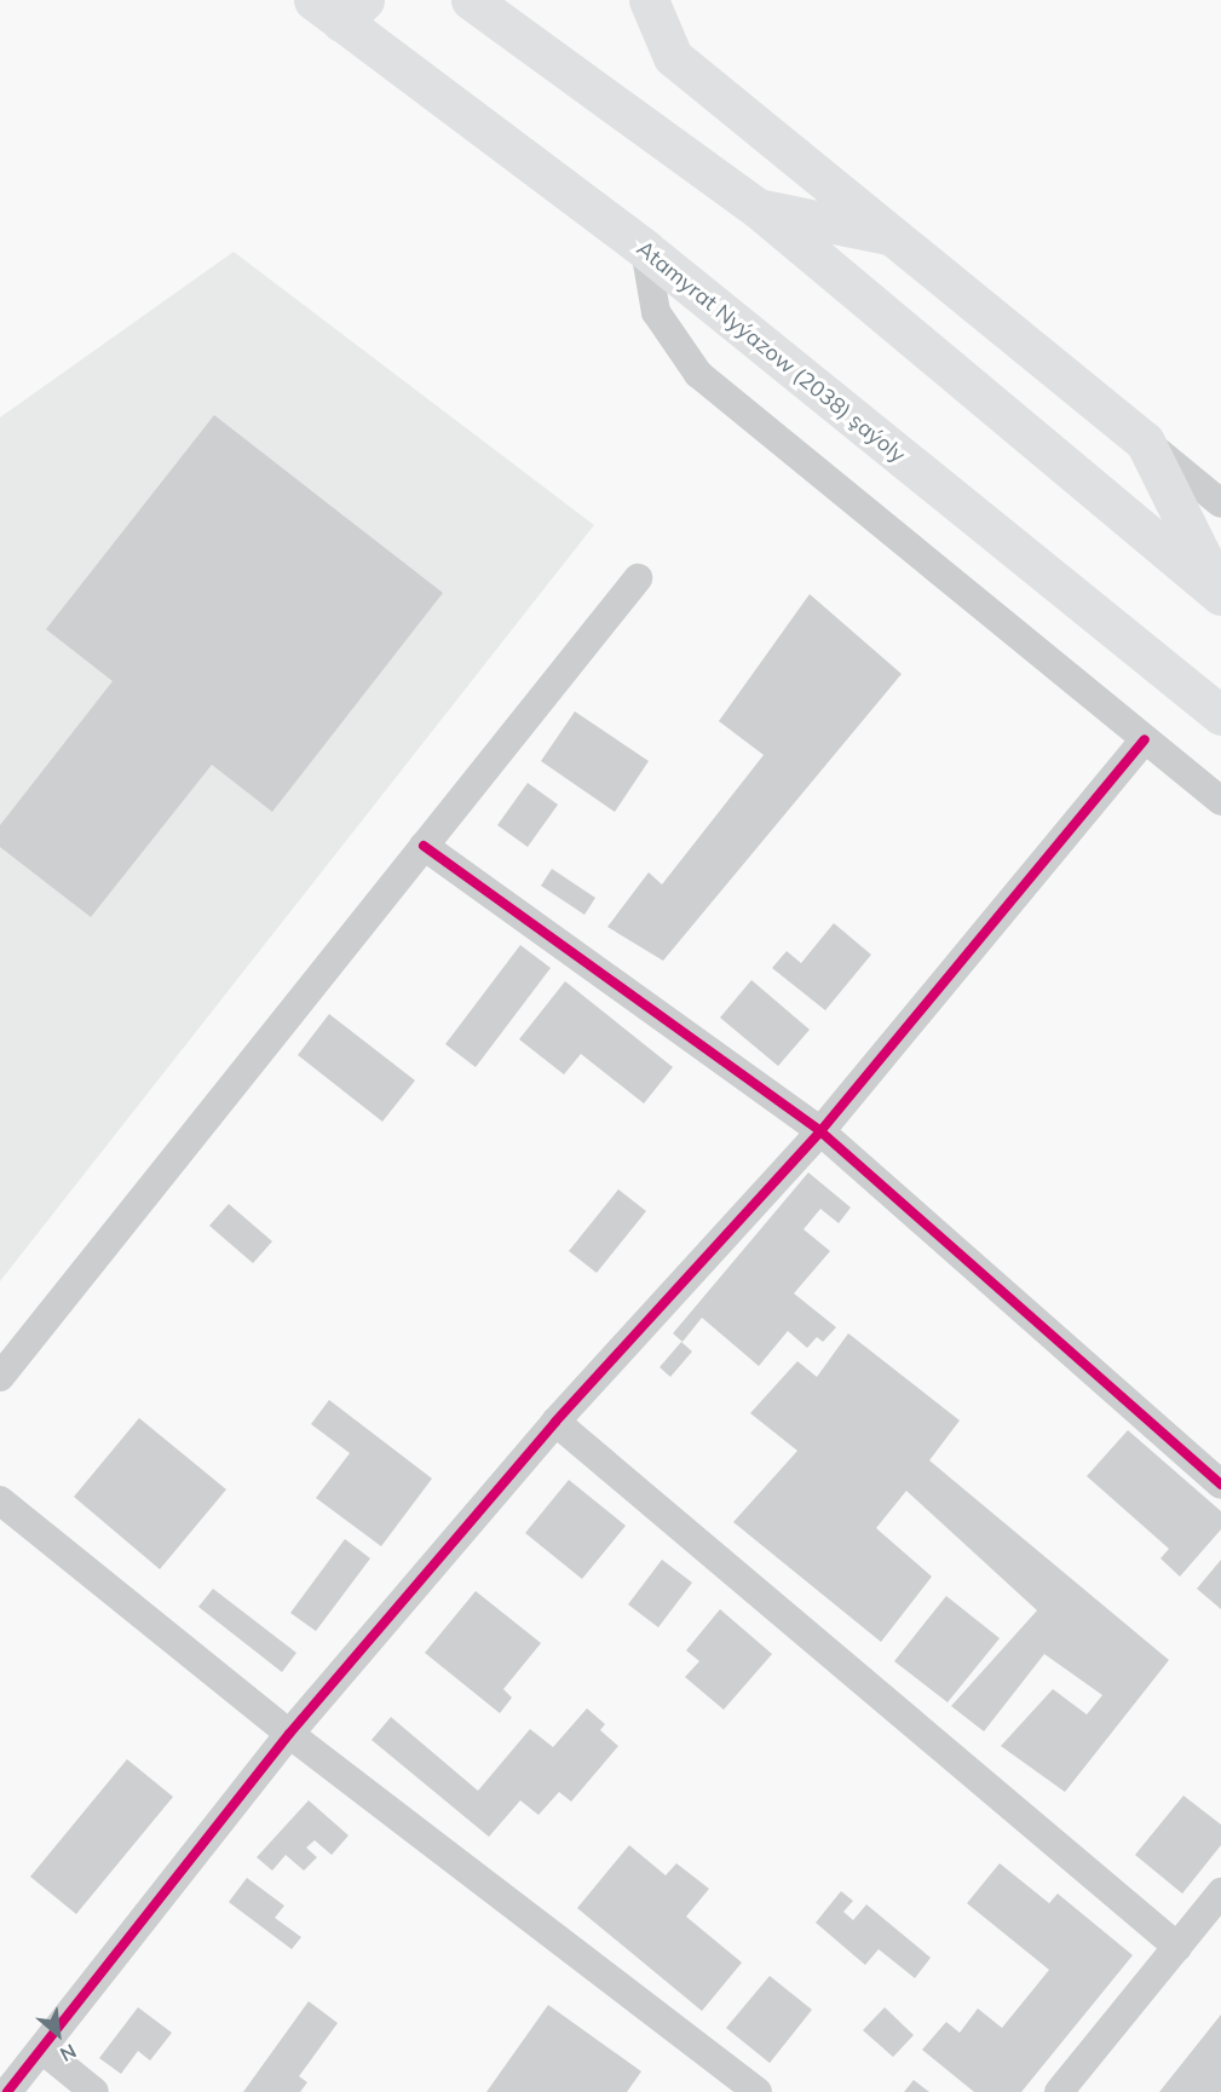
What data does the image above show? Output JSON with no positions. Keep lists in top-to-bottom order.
{
  "streets": {
    "main road": ["Atamyrat Nyýazow (2038) şaýoly"]
  },
  "north": "bottom right"
}
